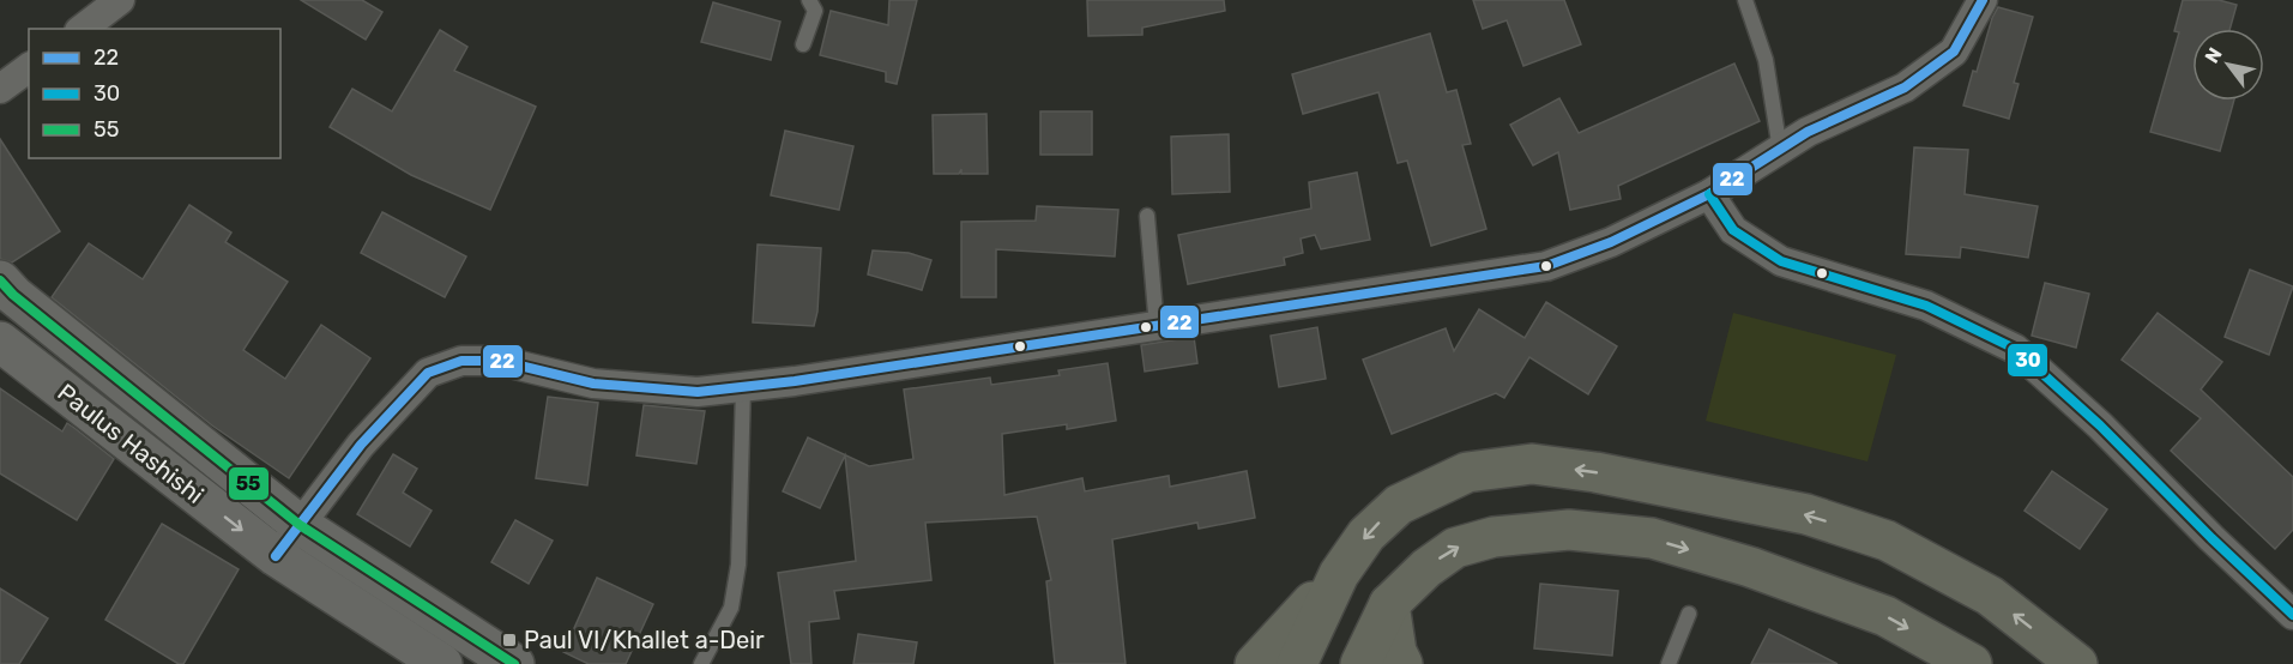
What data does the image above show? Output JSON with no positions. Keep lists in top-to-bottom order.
{
  "streets": {
    "street": ["Paulus Hashishi"]
  },
  "places": {
    "transit": ["Paul VI/Khallet a-Deir"]
  },
  "lines": ["transit line 22", "transit line 30", "transit line 55"],
  "legend": ["22", "30", "55"],
  "north": "top left"
}
